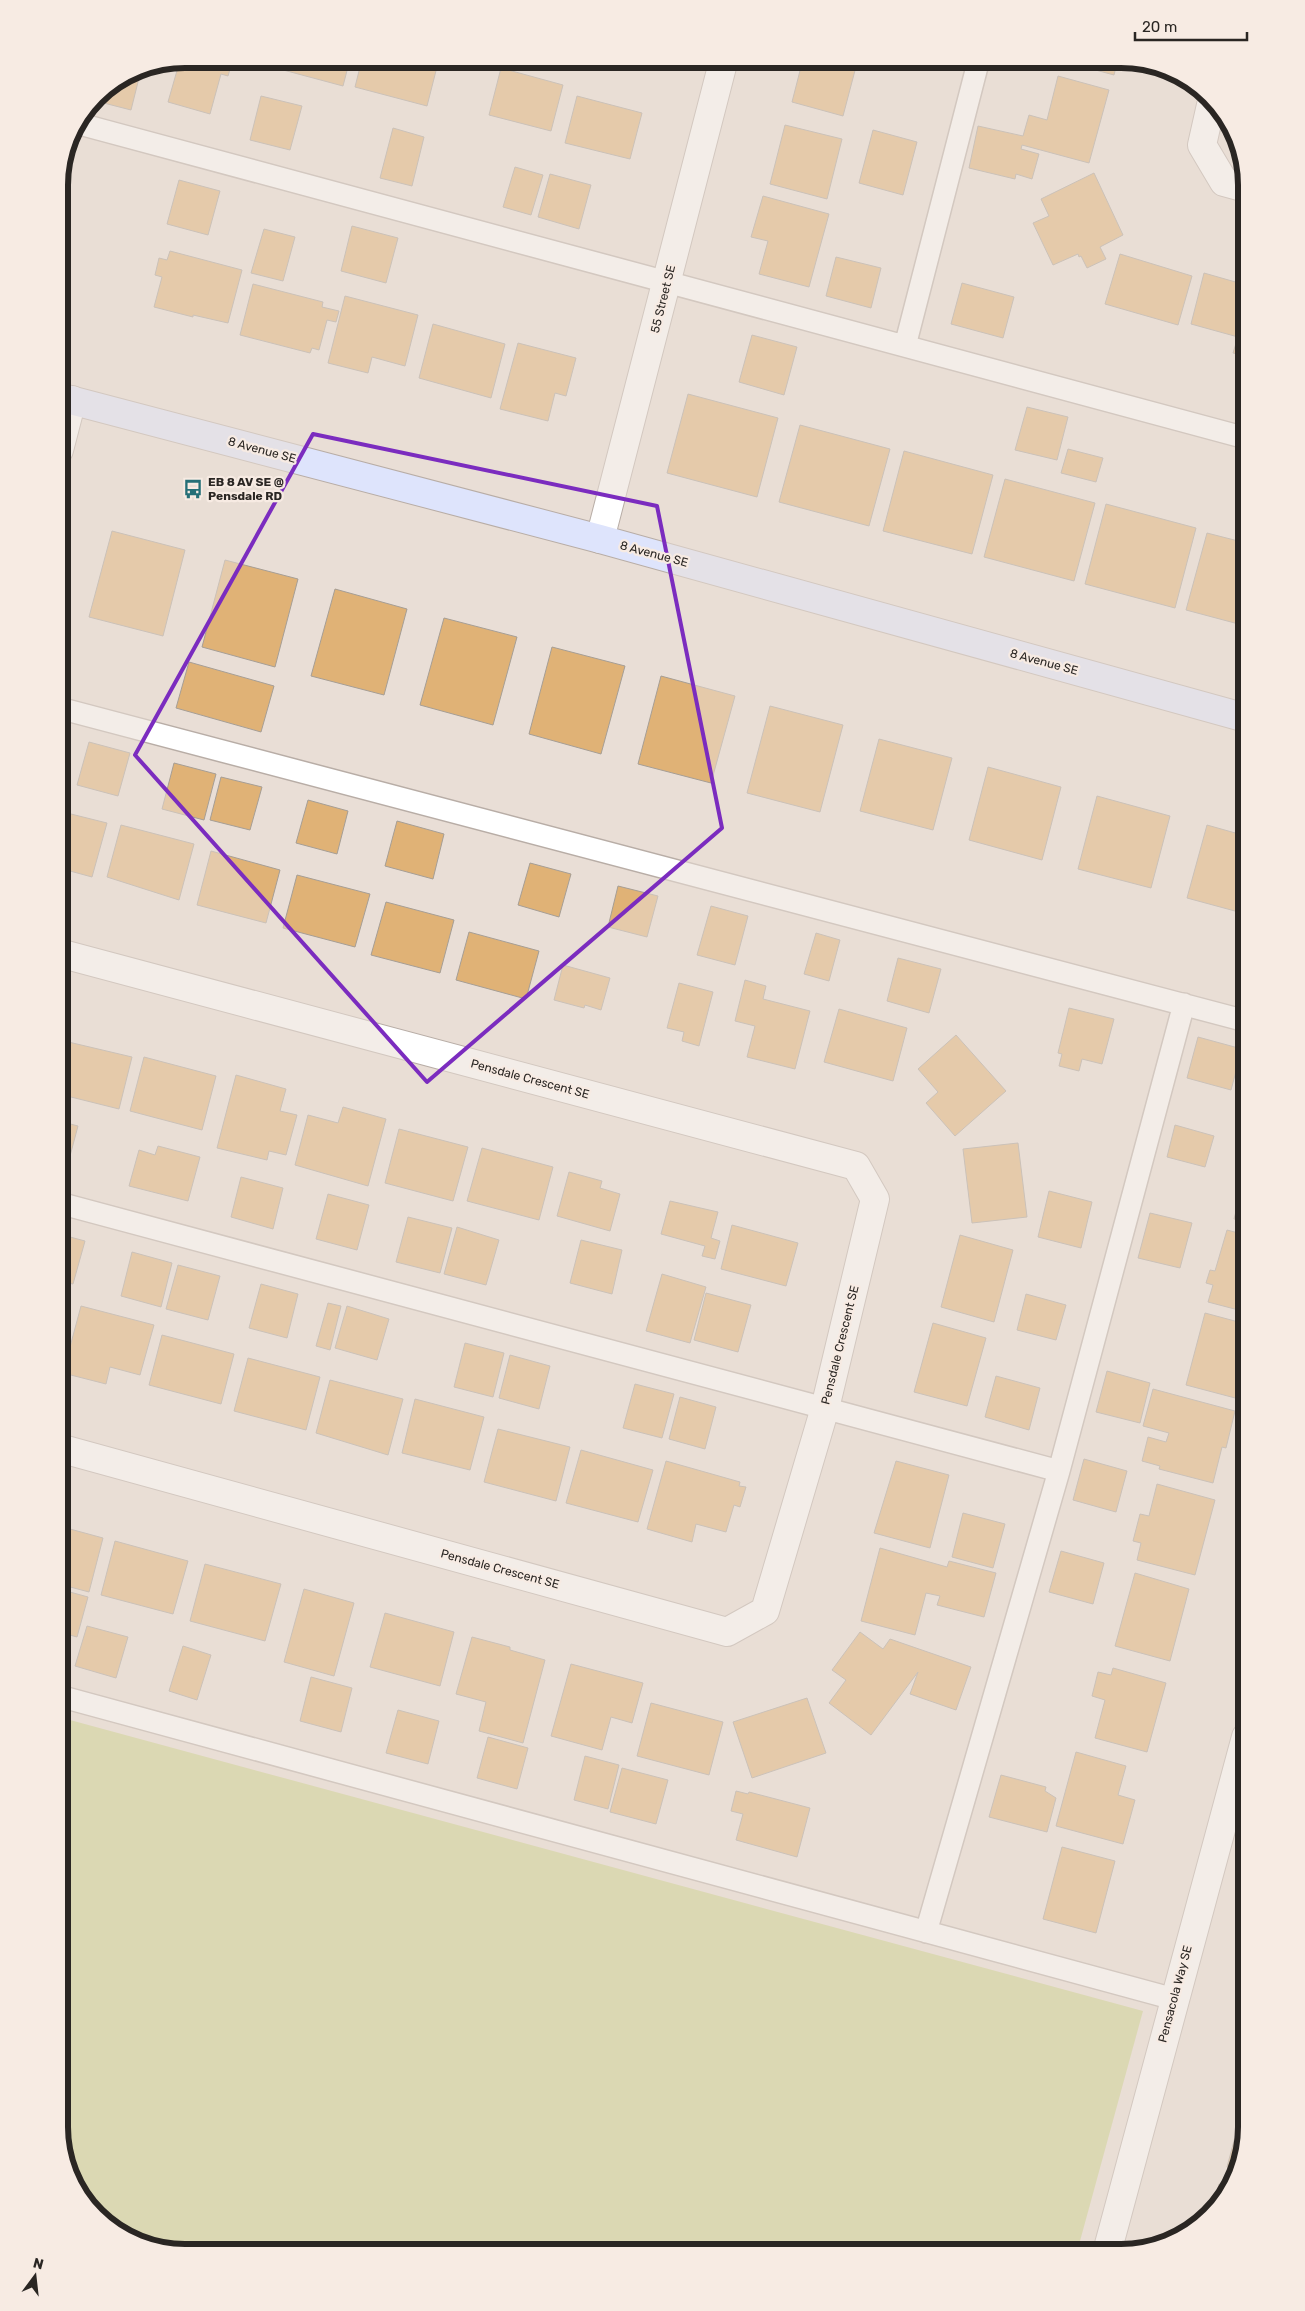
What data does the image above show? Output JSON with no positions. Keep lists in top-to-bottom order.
{
  "streets": {
    "street": [
      "55 Street SE",
      "8 Avenue SE",
      "Pensdale Crescent SE",
      "Pensacola Way SE"
    ]
  },
  "crossings": [
    ["55 Street SE", "8 Avenue SE"]
  ],
  "places": {
    "bus stop": ["EB 8 AV SE @ Pensdale RD"]
  },
  "scale_bar": "20 m",
  "north": "top"
}
